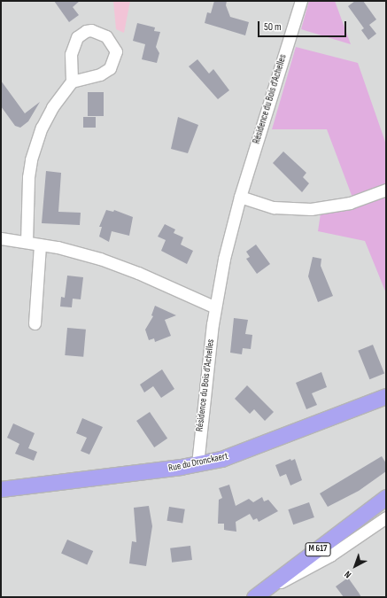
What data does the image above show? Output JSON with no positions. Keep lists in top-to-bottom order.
{
  "streets": {
    "main road": ["Rue du Dronckaert", "M 617"],
    "street": ["Résidence du Bois d'Achelles"]
  },
  "crossings": [
    ["Résidence du Bois d'Achelles", "Rue du Dronckaert"]
  ],
  "scale_bar": "50 m",
  "north": "bottom left"
}
